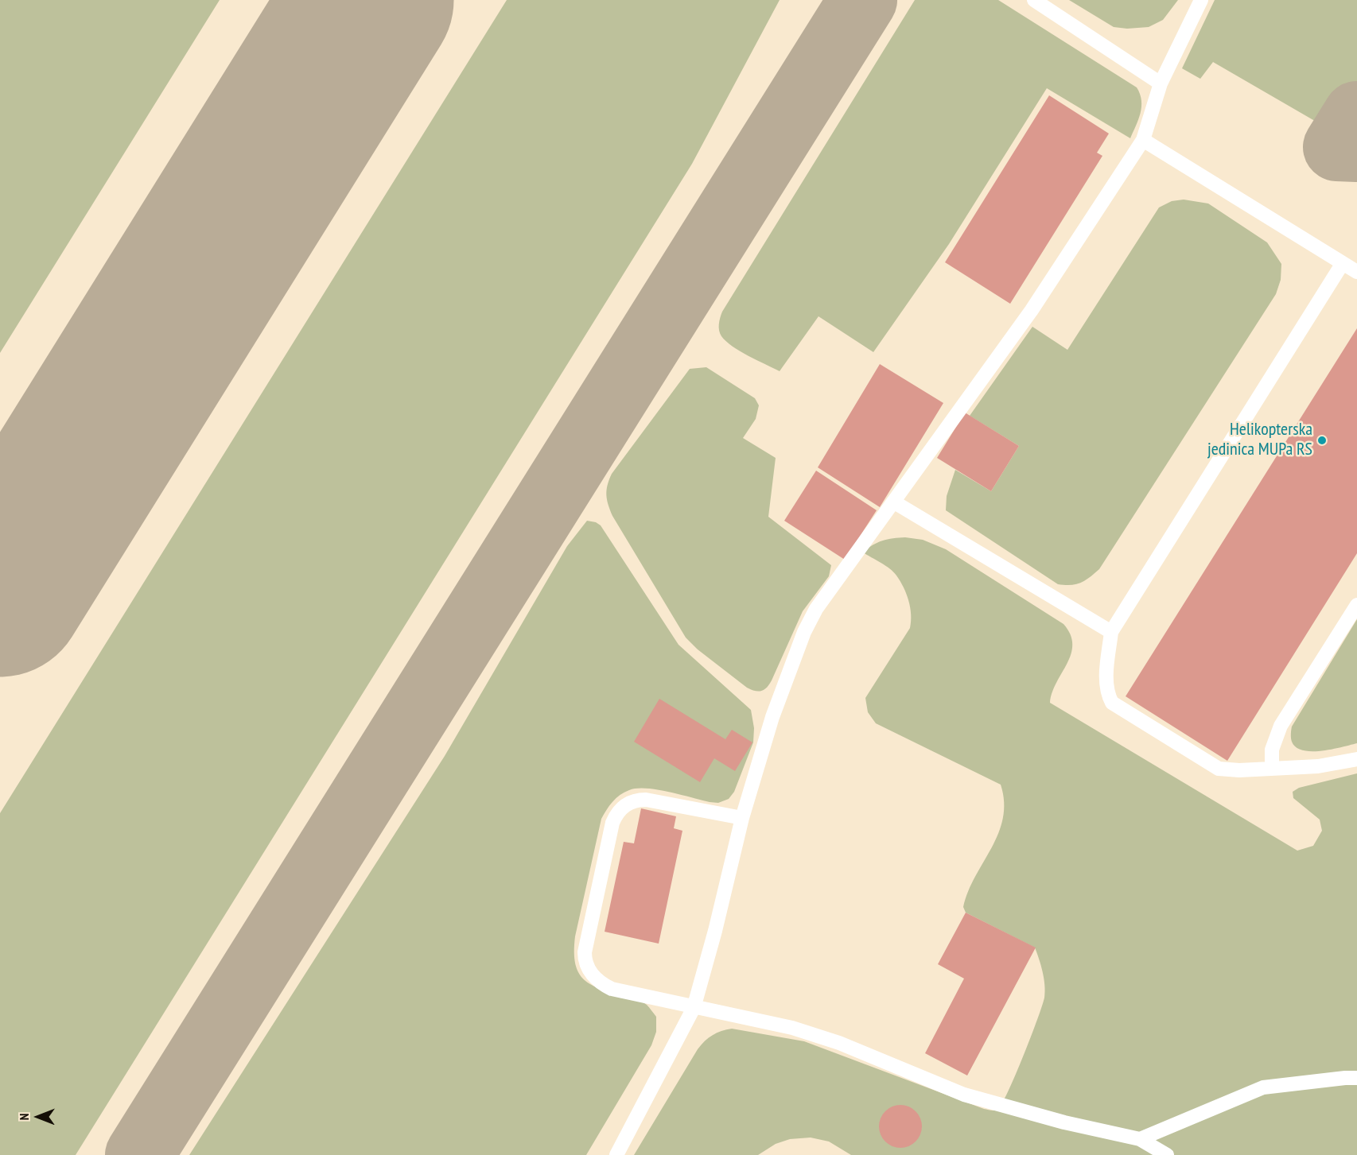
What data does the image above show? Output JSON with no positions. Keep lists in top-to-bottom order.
{
  "places": ["Helikopterska jedinica MUPa RS"],
  "north": "left"
}
